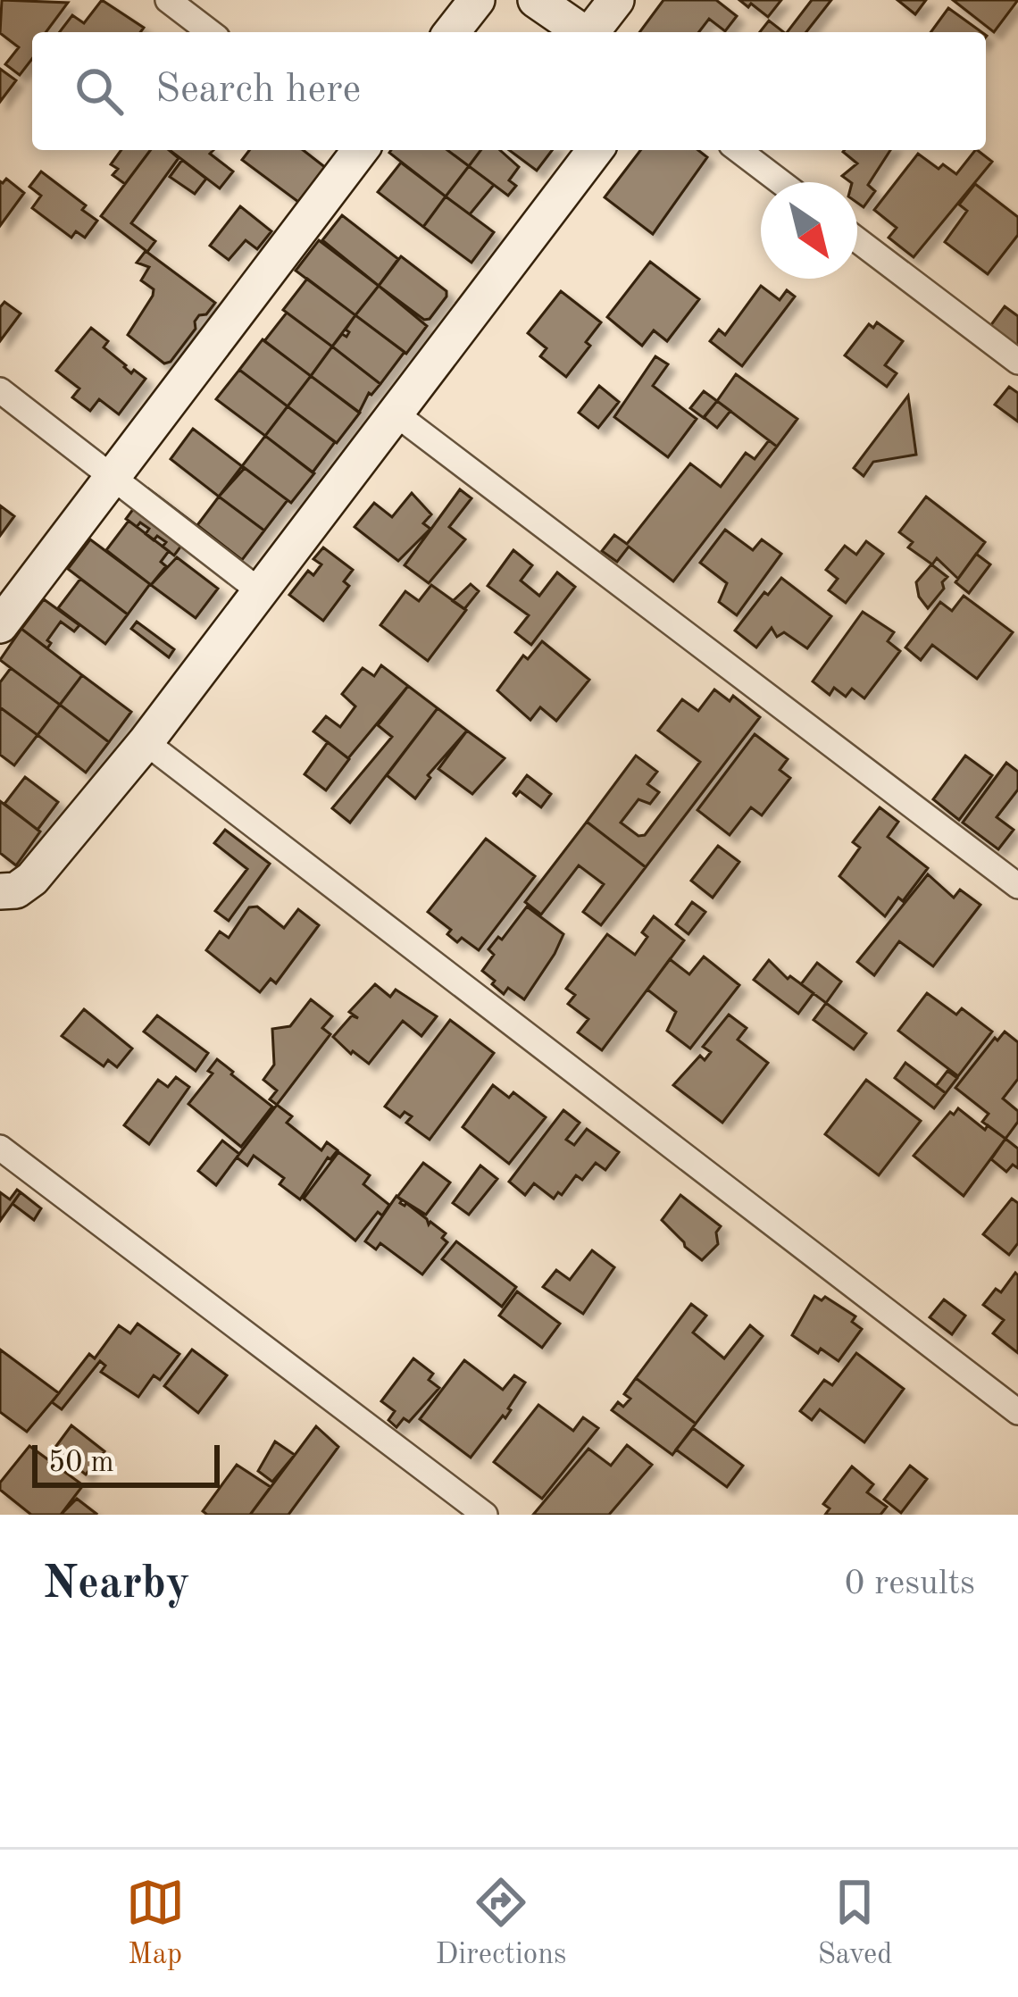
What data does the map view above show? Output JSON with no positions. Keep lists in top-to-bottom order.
{
  "scale_bar": "50 m",
  "north": "bottom right",
  "page": {
    "search": "Search here",
    "scale": "50 m",
    "heading": ["Nearby", "0 results"],
    "nav": ["Map", "Directions", "Saved"]
  }
}
